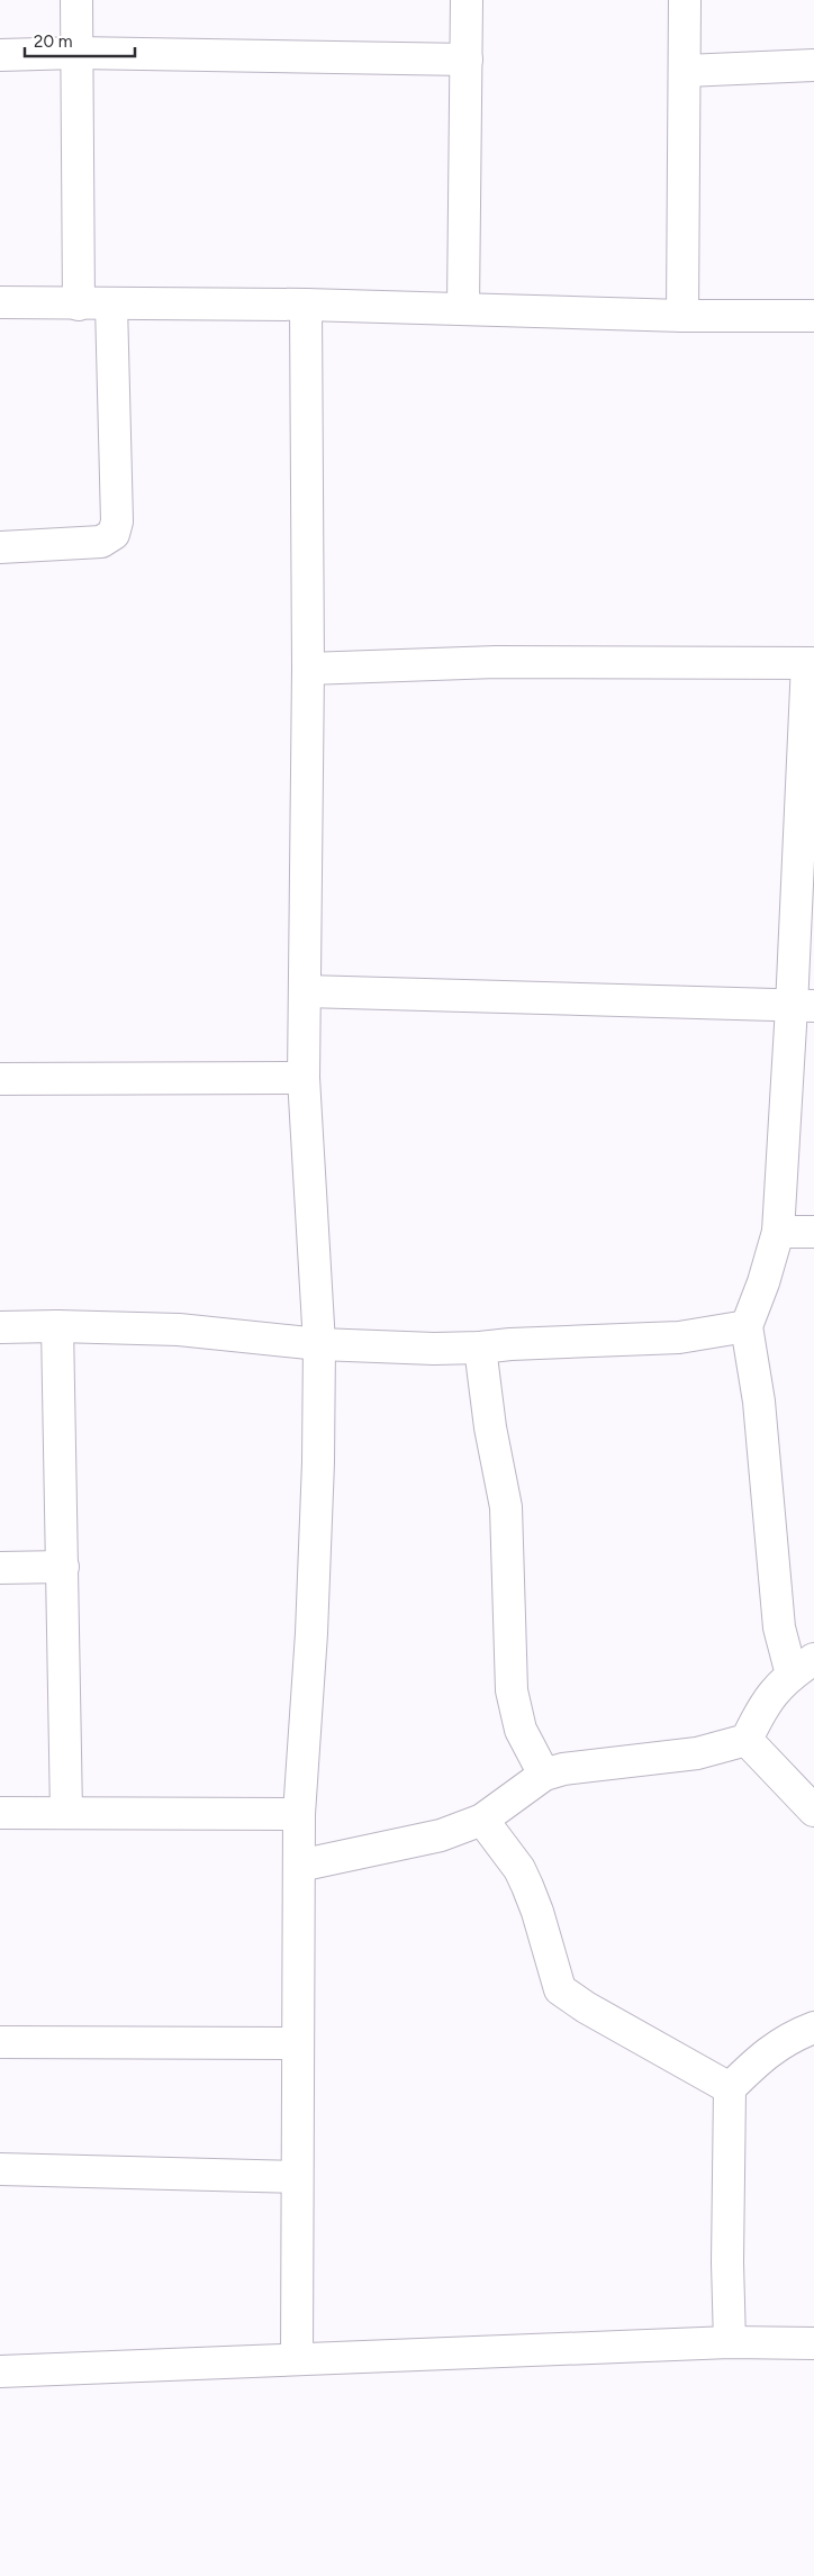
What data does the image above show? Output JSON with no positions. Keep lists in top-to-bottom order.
{
  "scale_bar": "20 m"
}
